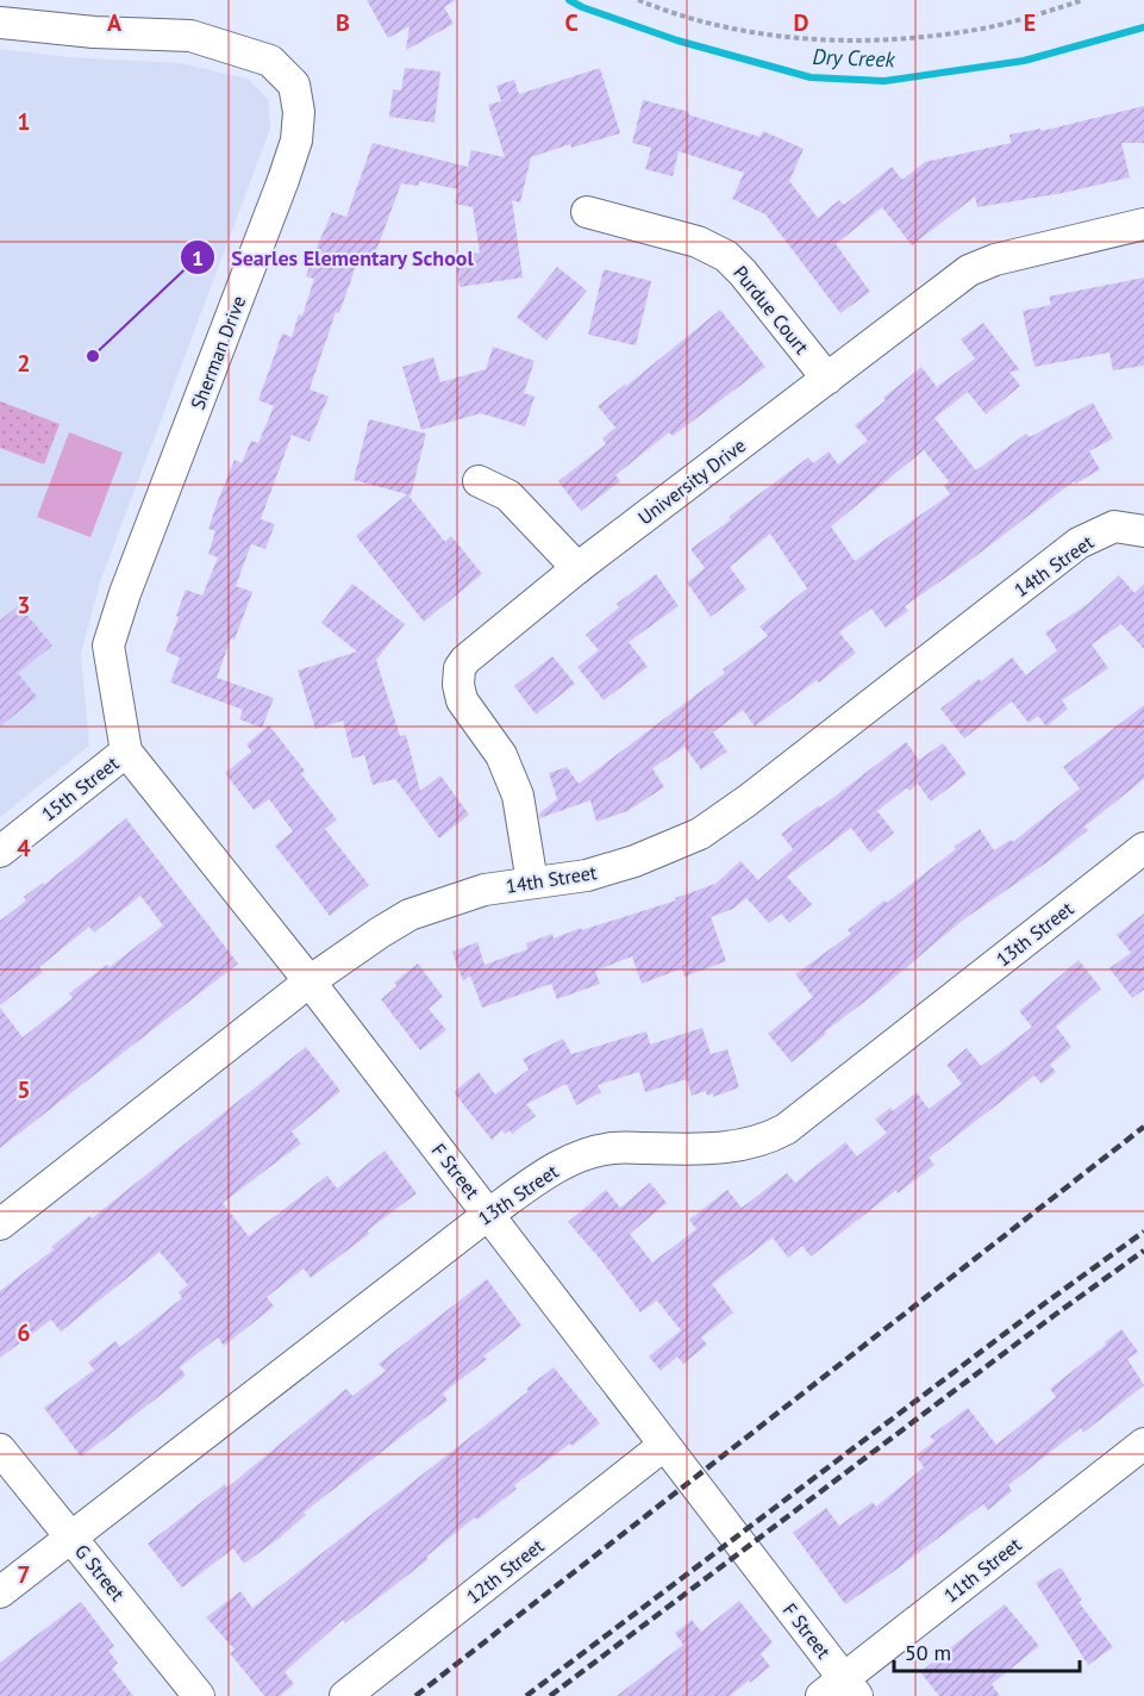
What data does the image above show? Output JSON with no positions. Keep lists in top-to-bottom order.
{
  "streets": {
    "street": [
      "Purdue Court",
      "Sherman Drive",
      "University Drive",
      "14th Street",
      "15th Street",
      "13th Street",
      "F Street",
      "11th Street",
      "12th Street",
      "G Street"
    ]
  },
  "crossings": [
    ["Purdue Court", "University Drive"],
    ["Sherman Drive", "15th Street"],
    ["Sherman Drive", "F Street"],
    ["University Drive", "14th Street"],
    ["14th Street", "F Street"],
    ["15th Street", "F Street"],
    ["13th Street", "F Street"],
    ["13th Street", "G Street"],
    ["F Street", "11th Street"],
    ["F Street", "12th Street"]
  ],
  "water": ["Dry Creek"],
  "places": ["Searles Elementary School"],
  "scale_bar": "50 m",
  "grid": {
    "columns": [
      "A",
      "B",
      "C",
      "D",
      "E"
    ],
    "rows": [
      "1",
      "2",
      "3",
      "4",
      "5",
      "6",
      "7"
    ]
  }
}
